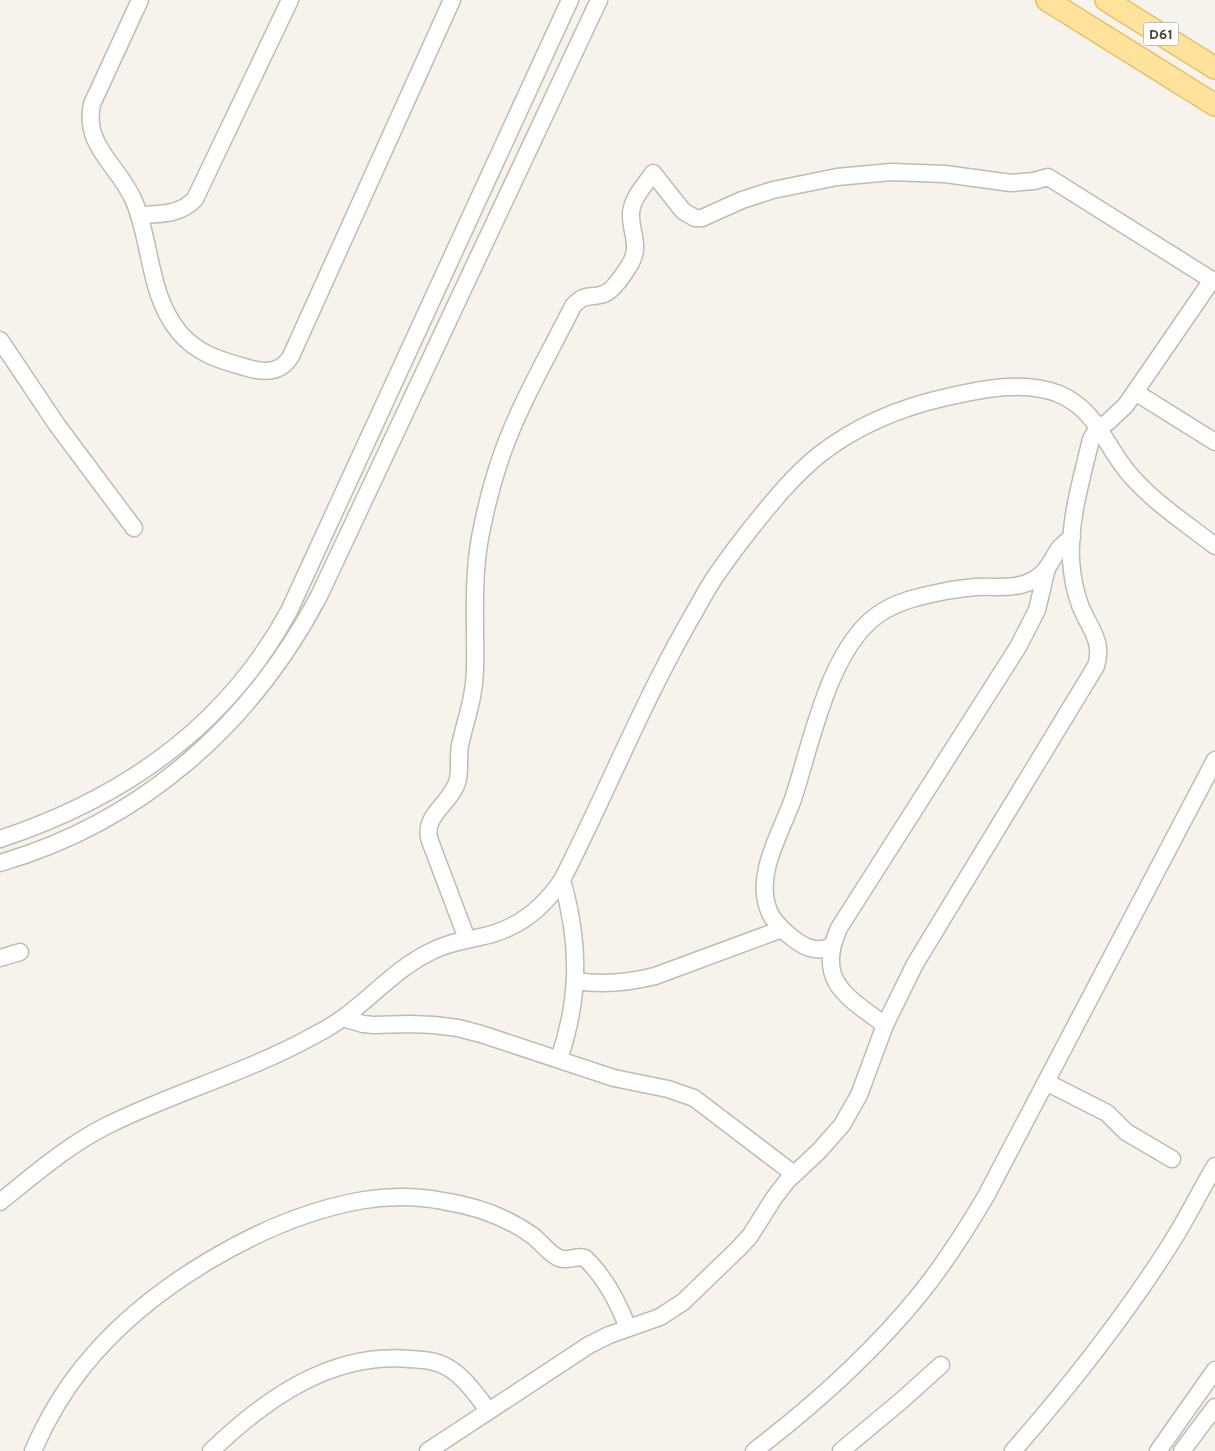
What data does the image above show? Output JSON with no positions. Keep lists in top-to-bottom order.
{
  "streets": {
    "main road": ["D61"]
  }
}
